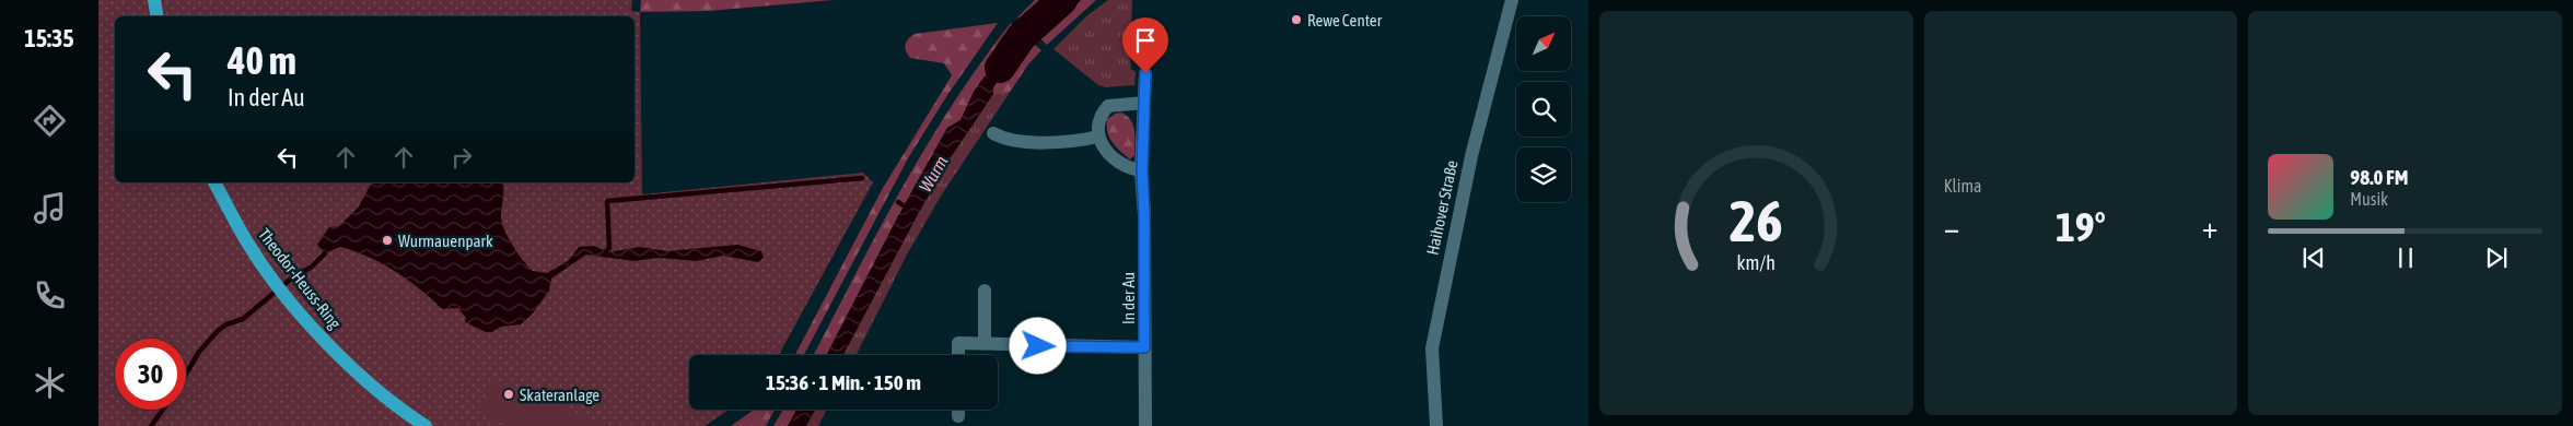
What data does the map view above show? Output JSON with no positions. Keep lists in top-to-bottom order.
{
  "streets": {
    "main road": ["Theodor-Heuss-Ring"],
    "street": ["Haihover Straße", "In der Au"]
  },
  "water": ["Wurm"],
  "places": ["Rewe Center", "Wurmauenpark", "Skateranlage"],
  "north": "top right",
  "page": {
    "tabs": "15:35",
    "tile": "Klima",
    "turn": ["40 m", "In der Au"],
    "song": ["98.0 FM", "Musik"],
    "heat": ["−", "19°", "+"],
    "limit": "30",
    "trip": "15:36 · 1 Min. · 150 m",
    "gauge": ["26", "km/h"]
  }
}
